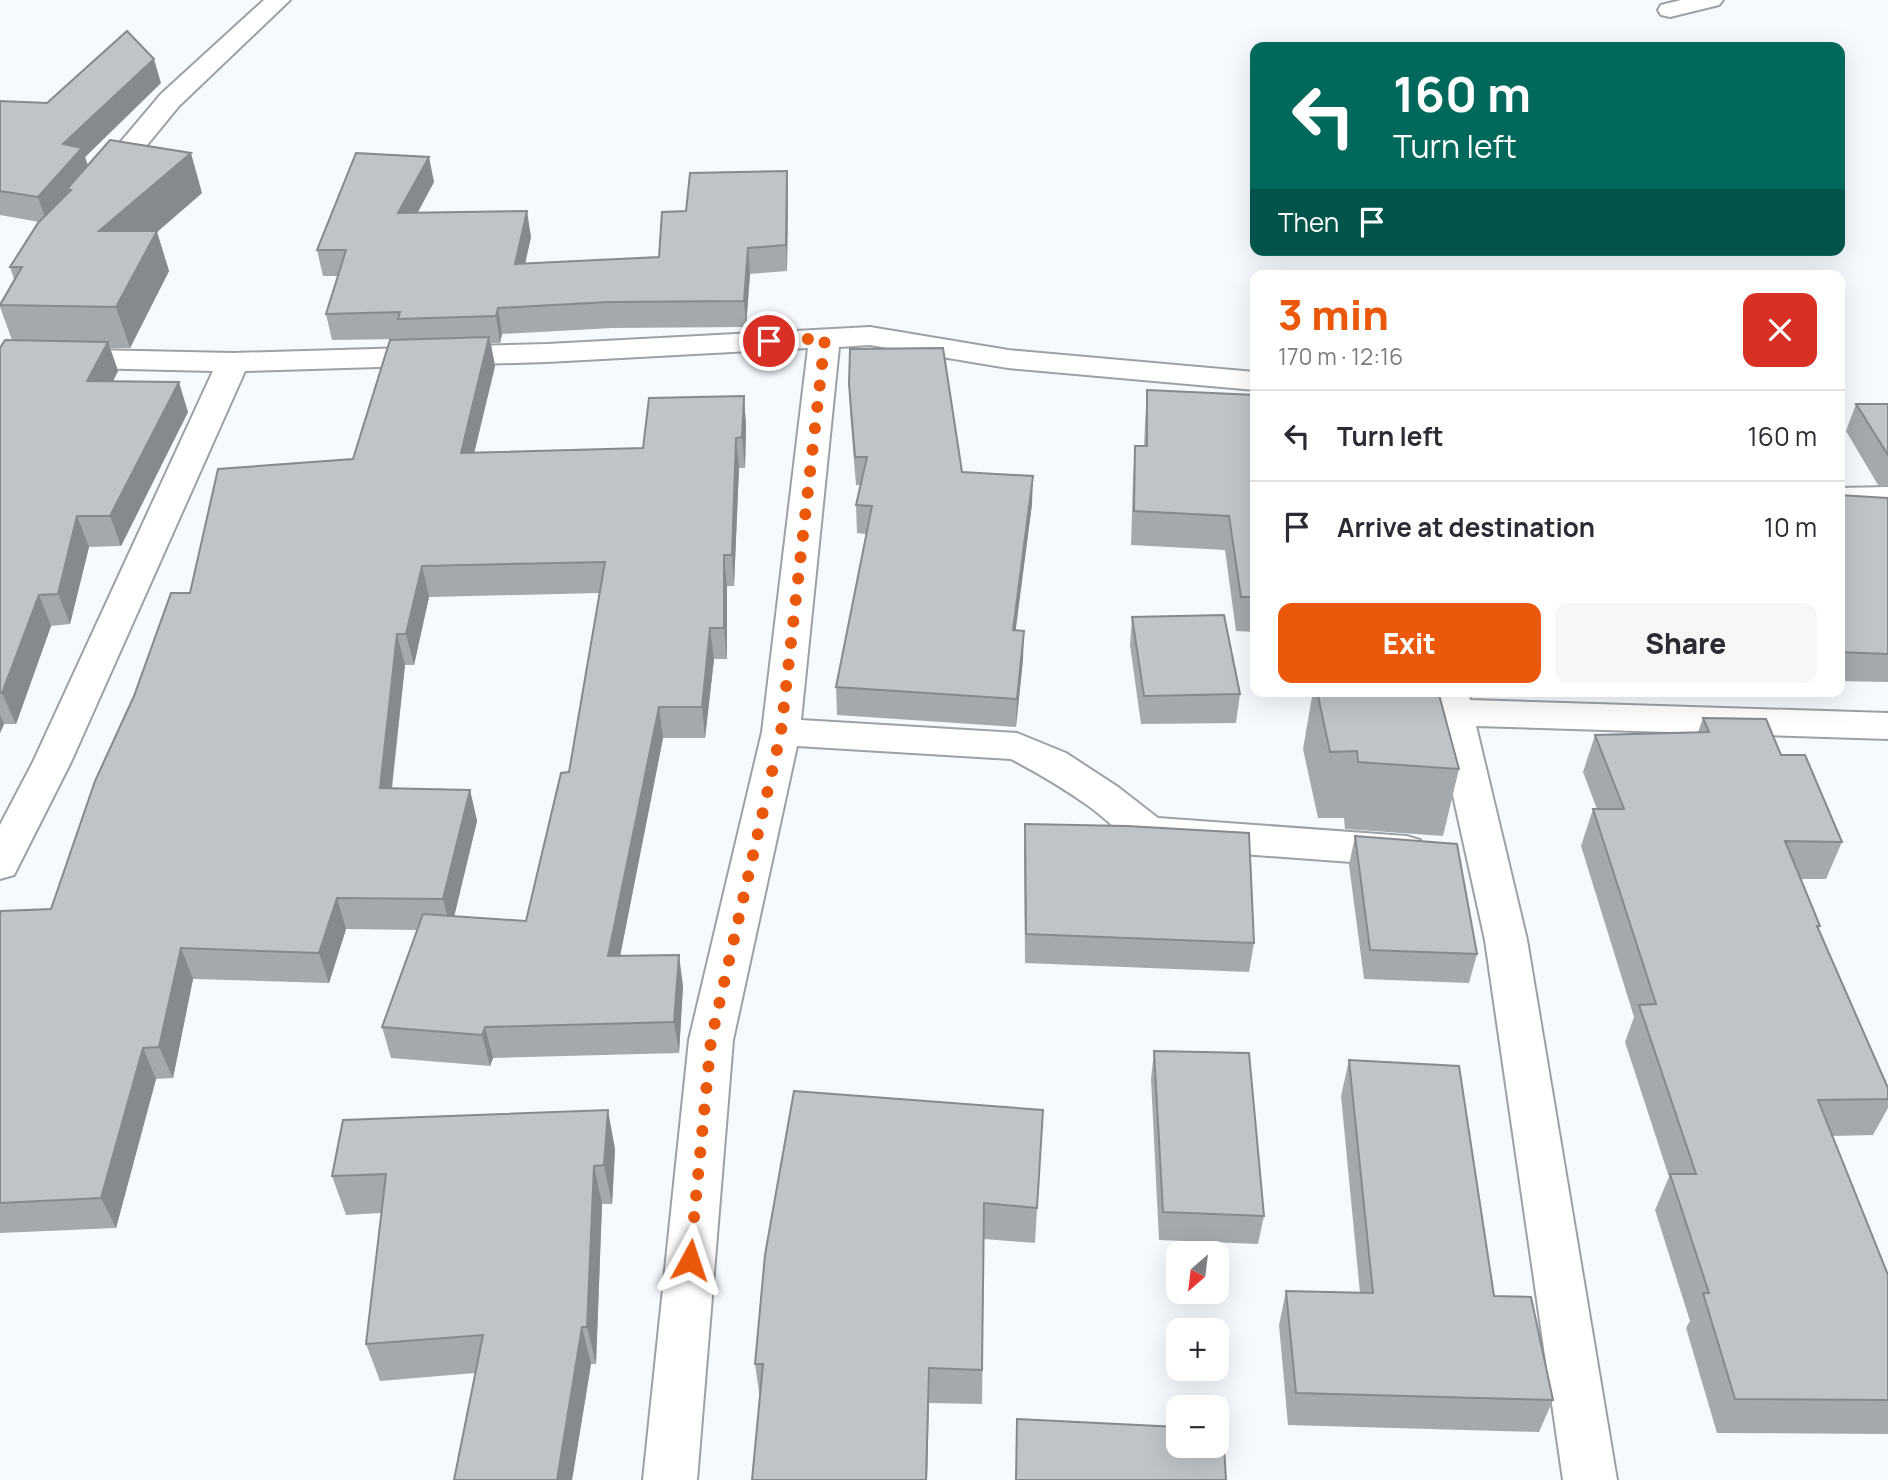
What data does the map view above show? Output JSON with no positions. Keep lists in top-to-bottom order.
{
  "north": "bottom left",
  "page": {
    "turn": ["160 m", "Turn left"],
    "then": "Then",
    "heading": ["3 min", "170 m · 12:16"],
    "list": [
      {
        "name": "Turn left",
        "value": "160 m"
      },
      {
        "name": "Arrive at destination",
        "value": "10 m"
      }
    ],
    "buttons": ["Exit", "Share"],
    "map_buttons": ["+", "−"]
  }
}
